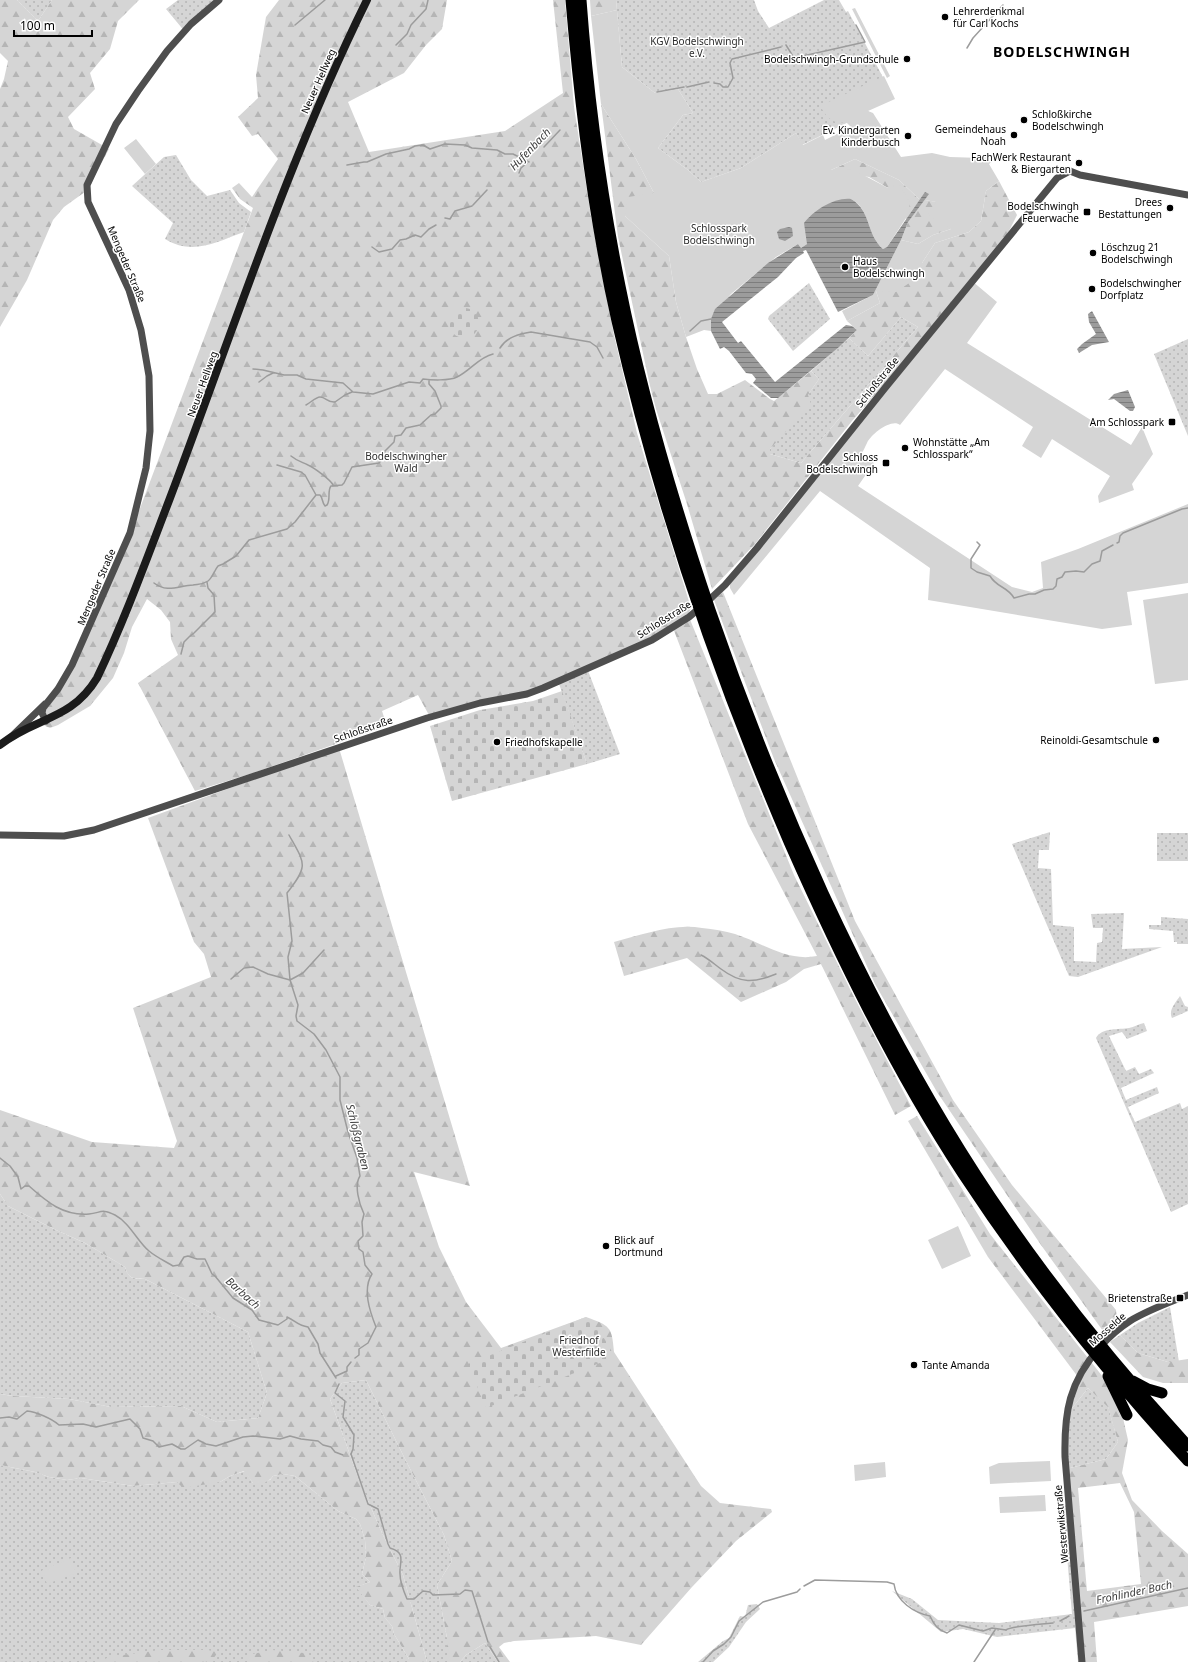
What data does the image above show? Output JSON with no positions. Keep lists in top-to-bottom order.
{
  "streets": {
    "main road": ["Neuer Hellweg"],
    "street": [
      "Mengeder Straße",
      "Schloßstraße",
      "Mosselde",
      "Westerwikstraße"
    ]
  },
  "crossings": [
    ["Neuer Hellweg", "Mengeder Straße"],
    ["Mosselde", "Westerwikstraße"]
  ],
  "districts": ["BODELSCHWINGH"],
  "water": [
    "Hufenbach",
    "Schloßgraben",
    "Barbach",
    "Frohlinder Bach"
  ],
  "parks": [
    "KGV Bodelschwingh e.V.",
    "Schlosspark Bodelschwingh",
    "Bodelschwingher Wald",
    "Friedhof Westerfilde"
  ],
  "places": {
    "other": [
      "Lehrerdenkmal für Carl Kochs",
      "Bodelschwingh-Grundschule",
      "Schloßkirche Bodelschwingh",
      "Gemeindehaus Noah",
      "Ev. Kindergarten Kinderbusch",
      "FachWerk Restaurant & Biergarten",
      "Drees Bestattungen",
      "Löschzug 21 Bodelschwingh",
      "Haus Bodelschwingh",
      "Bodelschwingher Dorfplatz",
      "Wohnstätte „Am Schlosspark“",
      "Reinoldi-Gesamtschule",
      "Friedhofskapelle",
      "Blick auf Dortmund",
      "Tante Amanda"
    ],
    "transit": [
      "Bodelschwingh Feuerwache",
      "Am Schlosspark",
      "Schloss Bodelschwingh",
      "Brietenstraße"
    ]
  },
  "scale_bar": "100 m"
}
